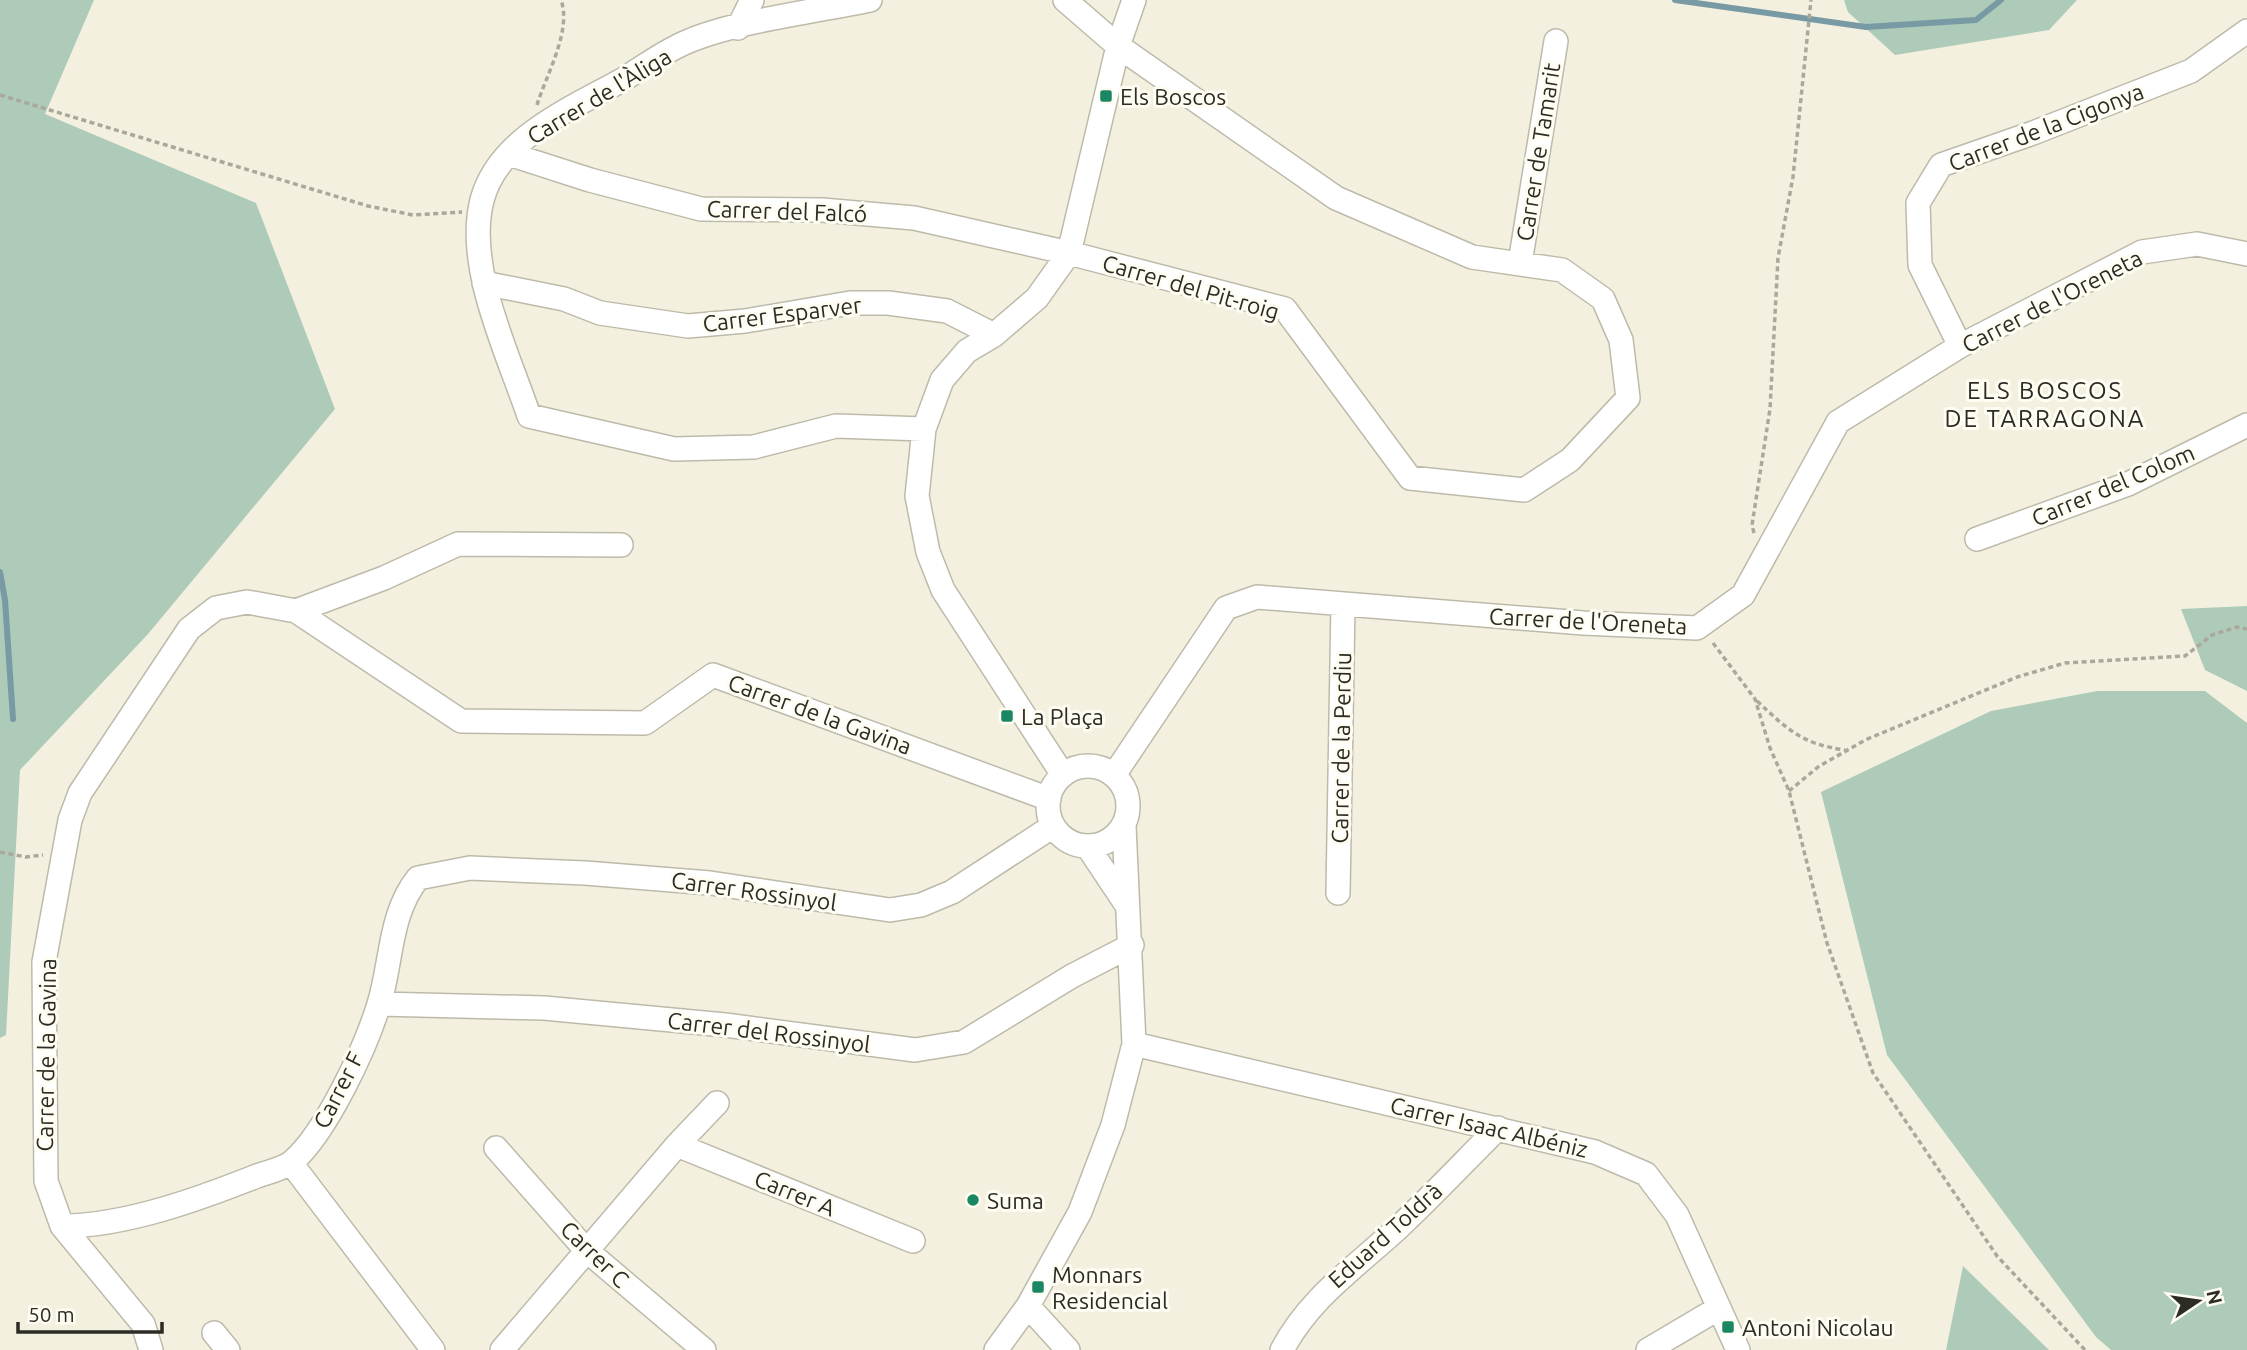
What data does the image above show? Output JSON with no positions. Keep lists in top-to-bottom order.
{
  "streets": {
    "street": [
      "Carrer de l'Àliga",
      "Carrer de la Cigonya",
      "Carrer de Tamarit",
      "Carrer del Falcó",
      "Carrer del Pit-roig",
      "Carrer de l'Oreneta",
      "Carrer Esparver",
      "Carrer del Colom",
      "Carrer de la Gavina",
      "Carrer de la Perdiu",
      "Carrer Rossinyol",
      "Carrer del Rossinyol",
      "Carrer F",
      "Carrer Isaac Albéniz",
      "Carrer A",
      "Eduard Toldrà",
      "Carrer C"
    ]
  },
  "crossings": [
    ["Carrer de l'Àliga", "Carrer del Falcó"],
    ["Carrer de l'Àliga", "Carrer Esparver"],
    ["Carrer de la Cigonya", "Carrer de l'Oreneta"],
    ["Carrer de Tamarit", "Carrer del Pit-roig"],
    ["Carrer del Falcó", "Carrer del Pit-roig"],
    ["Carrer de l'Oreneta", "Carrer de la Gavina"],
    ["Carrer de l'Oreneta", "Carrer de la Perdiu"],
    ["Carrer de l'Oreneta", "Carrer Rossinyol"],
    ["Carrer de la Gavina", "Carrer Rossinyol"],
    ["Carrer de la Gavina", "Carrer F"],
    ["Carrer Rossinyol", "Carrer F"],
    ["Carrer del Rossinyol", "Carrer F"],
    ["Carrer Isaac Albéniz", "Eduard Toldrà"]
  ],
  "districts": ["ELS BOSCOS DE TARRAGONA"],
  "places": {
    "transit": [
      "Els Boscos",
      "La Plaça",
      "Monnars Residencial",
      "Antoni Nicolau"
    ],
    "other": ["Suma"]
  },
  "scale_bar": "50 m",
  "north": "right"
}
